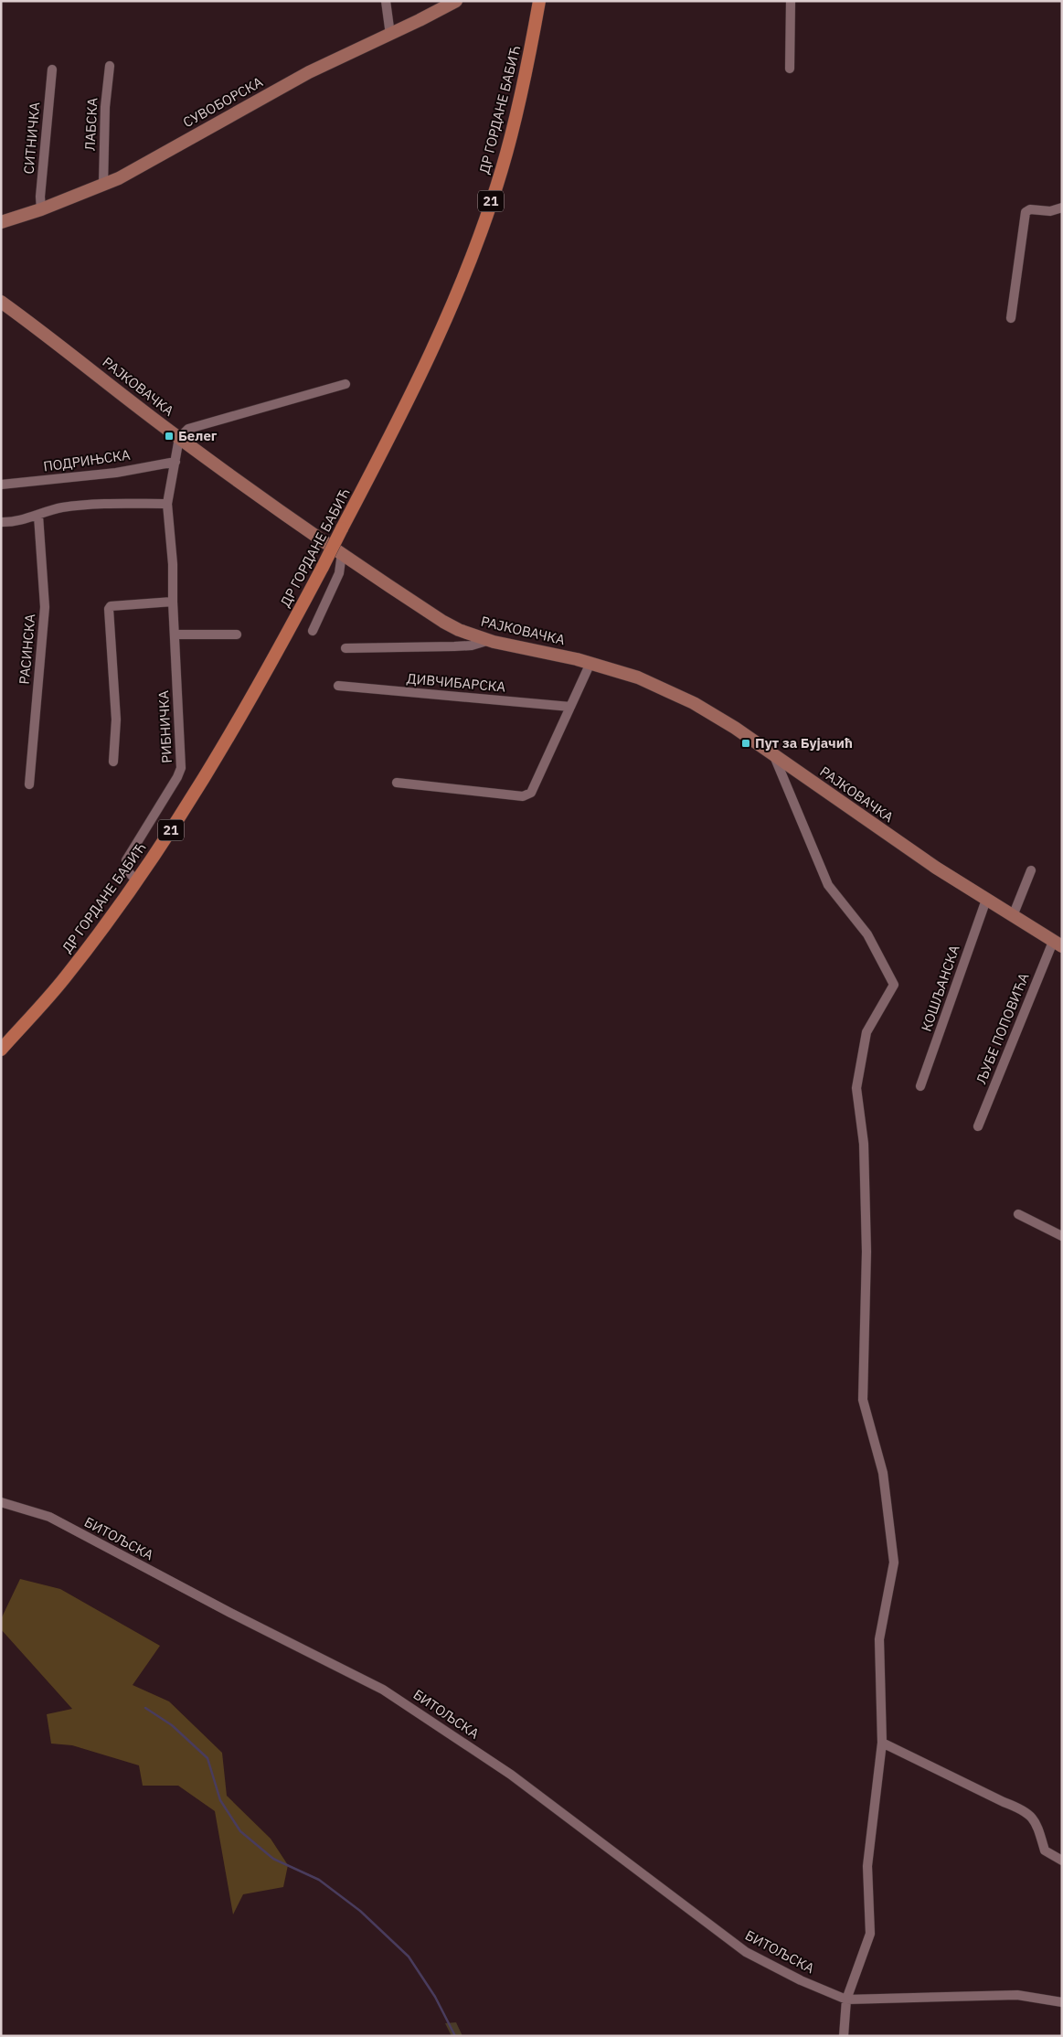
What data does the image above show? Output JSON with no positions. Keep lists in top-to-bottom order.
{
  "streets": {
    "main road": [
      "СУВОБОРСКА",
      "ДР ГОРДАНЕ БАБИЋ",
      "21",
      "РАЈКОВАЧКА"
    ],
    "street": [
      "ЛАБСКА",
      "СИТНИЧКА",
      "ПОДРИЊСКА",
      "РАСИНСКА",
      "ДИВЧИБАРСКА",
      "РИБНИЧКА",
      "КОШЉАНСКА",
      "ЉУБЕ ПОПОВИЋА",
      "БИТОЉСКА"
    ]
  },
  "crossings": [
    ["СУВОБОРСКА", "ЛАБСКА"],
    ["СУВОБОРСКА", "СИТНИЧКА"],
    ["ДР ГОРДАНЕ БАБИЋ", "РИБНИЧКА"],
    ["РАЈКОВАЧКА", "РИБНИЧКА"],
    ["РАЈКОВАЧКА", "КОШЉАНСКА"],
    ["РАЈКОВАЧКА", "ЉУБЕ ПОПОВИЋА"],
    ["ПОДРИЊСКА", "РИБНИЧКА"]
  ],
  "places": {
    "transit": ["Белег", "Пут за Бујачић"]
  }
}
